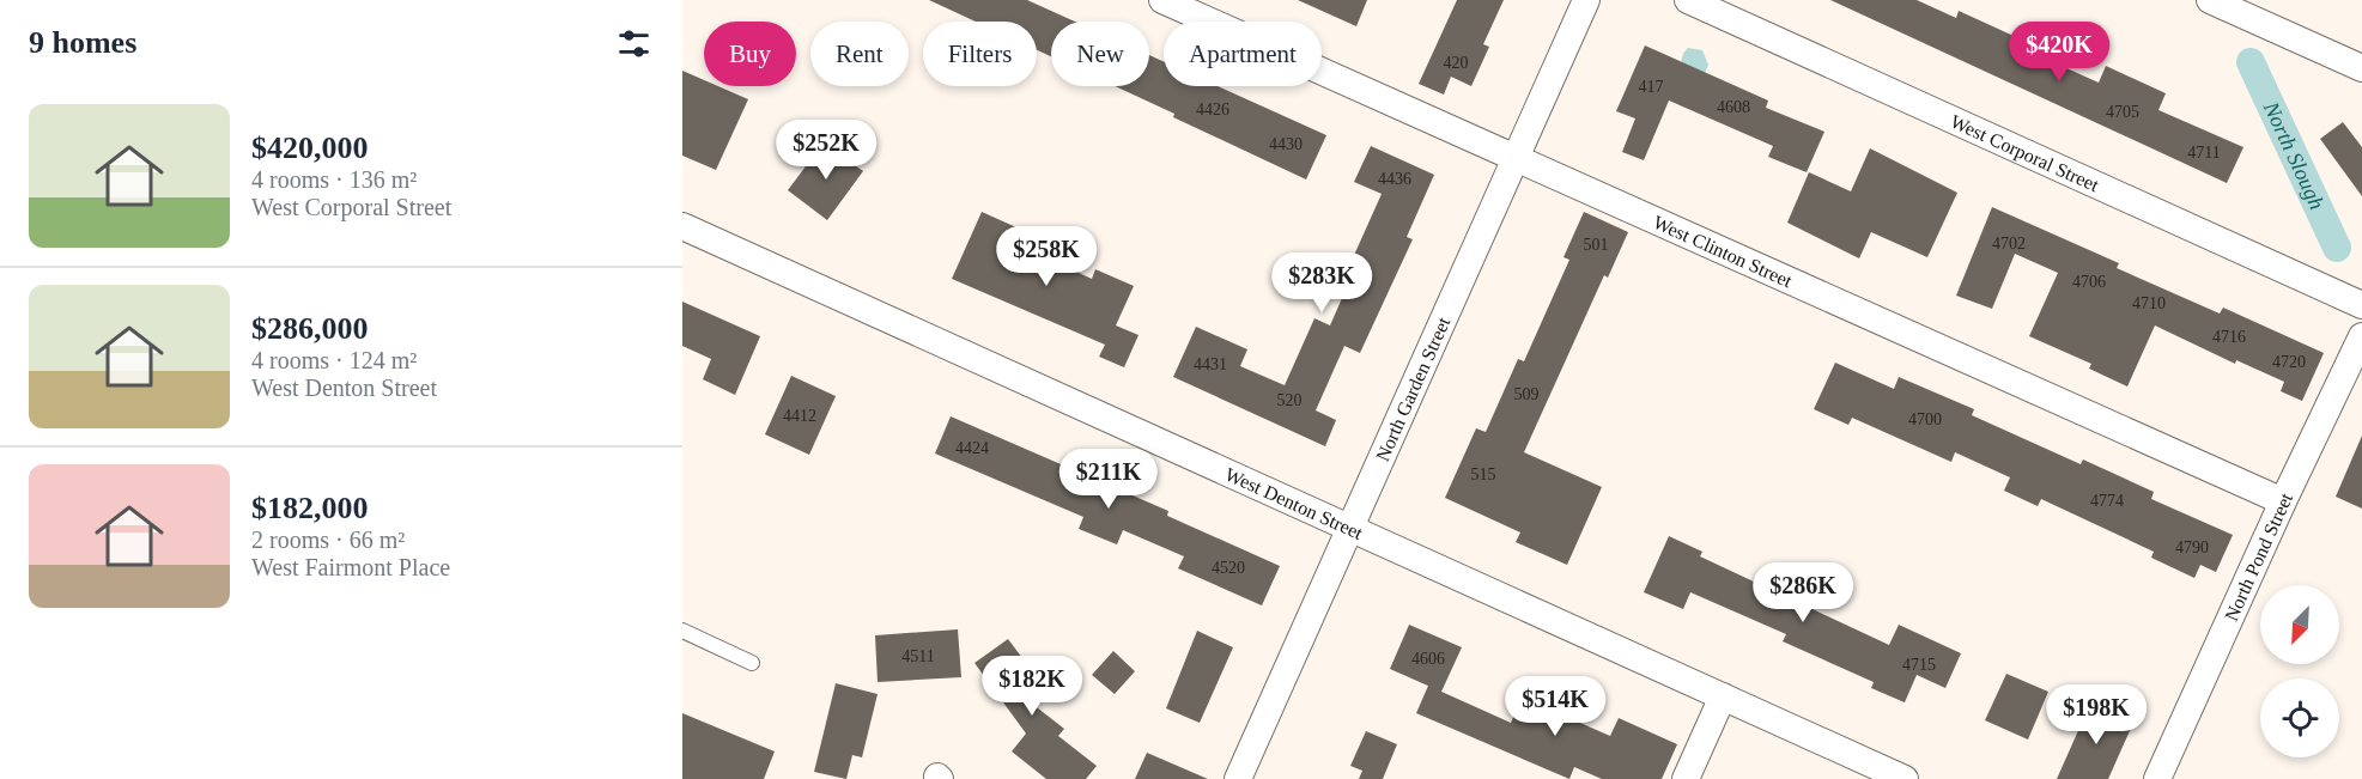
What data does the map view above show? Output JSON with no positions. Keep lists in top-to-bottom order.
{
  "streets": {
    "street": [
      "West Corporal Street",
      "West Clinton Street",
      "North Garden Street",
      "West Denton Street",
      "North Pond Street"
    ]
  },
  "crossings": [
    ["West Clinton Street", "North Garden Street"],
    ["West Clinton Street", "North Pond Street"],
    ["North Garden Street", "West Denton Street"]
  ],
  "water": ["North Slough"],
  "house_numbers": [
    "420",
    "417",
    "4608",
    "4426",
    "4705",
    "4430",
    "4711",
    "4436",
    "4702",
    "501",
    "4706",
    "4710",
    "4716",
    "4720",
    "4431",
    "509",
    "520",
    "4412",
    "4700",
    "4424",
    "515",
    "4774",
    "4790",
    "4520",
    "4511",
    "4606",
    "4715"
  ],
  "north": "bottom left",
  "page": {
    "heading": "9 homes",
    "price": [
      "$420K",
      "$252K",
      "$258K",
      "$283K",
      "$211K",
      "$286K",
      "$182K",
      "$514K",
      "$198K"
    ],
    "chip": [
      "Buy",
      "Rent",
      "Filters",
      "New",
      "Apartment"
    ],
    "list": [
      {
        "name": "$420,000",
        "note": "4 rooms · 136 m² · West Corporal Street"
      },
      {
        "name": "$286,000",
        "note": "4 rooms · 124 m² · West Denton Street"
      },
      {
        "name": "$182,000",
        "note": "2 rooms · 66 m² · West Fairmont Place"
      }
    ]
  }
}
